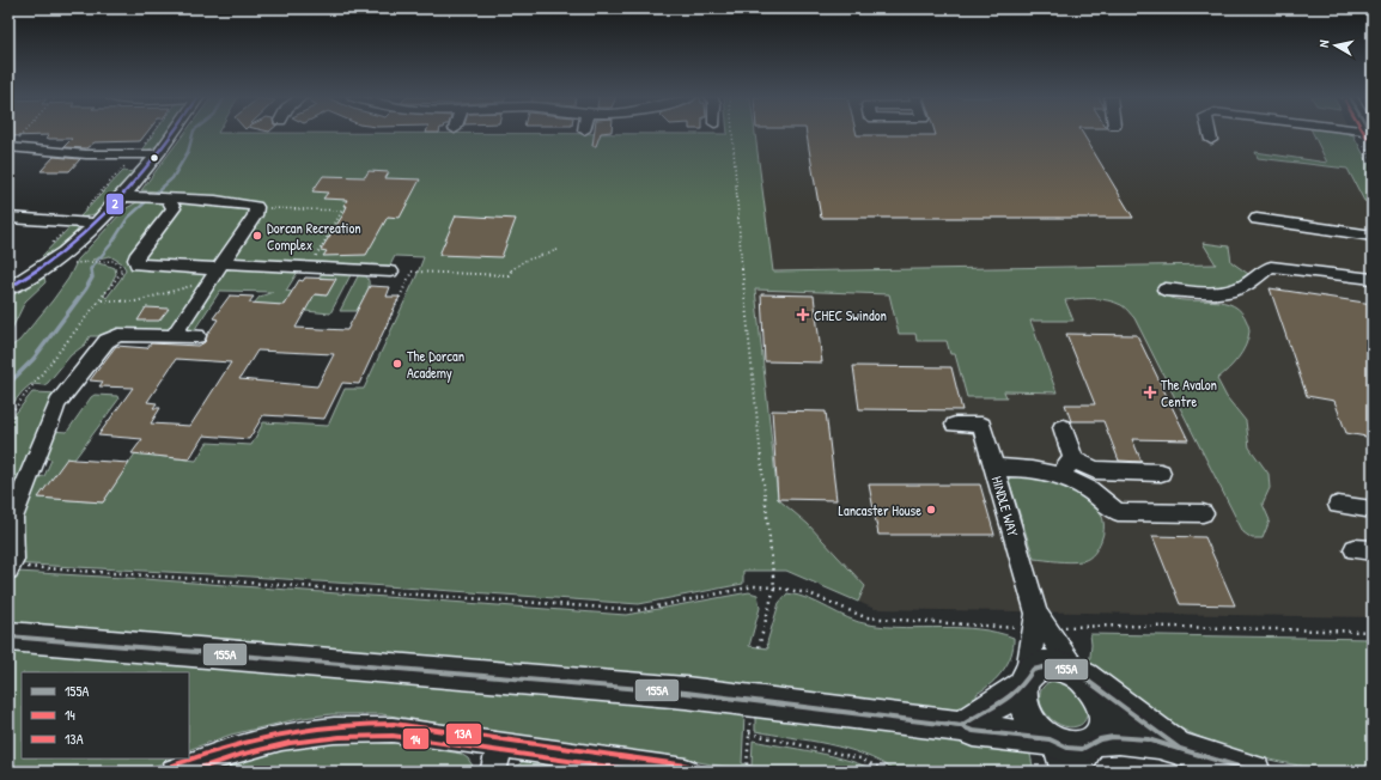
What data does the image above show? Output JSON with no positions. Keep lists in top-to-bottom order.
{
  "streets": {
    "street": ["HINDLE WAY"]
  },
  "places": {
    "other": ["Dorcan Recreation Complex", "The Dorcan Academy", "Lancaster House"],
    "health": ["CHEC Swindon", "The Avalon Centre"]
  },
  "lines": [
    "transit line 155A",
    "transit line 14",
    "transit line 2",
    "transit line 13A"
  ],
  "legend": ["155A", "14", "13A"],
  "north": "left"
}
